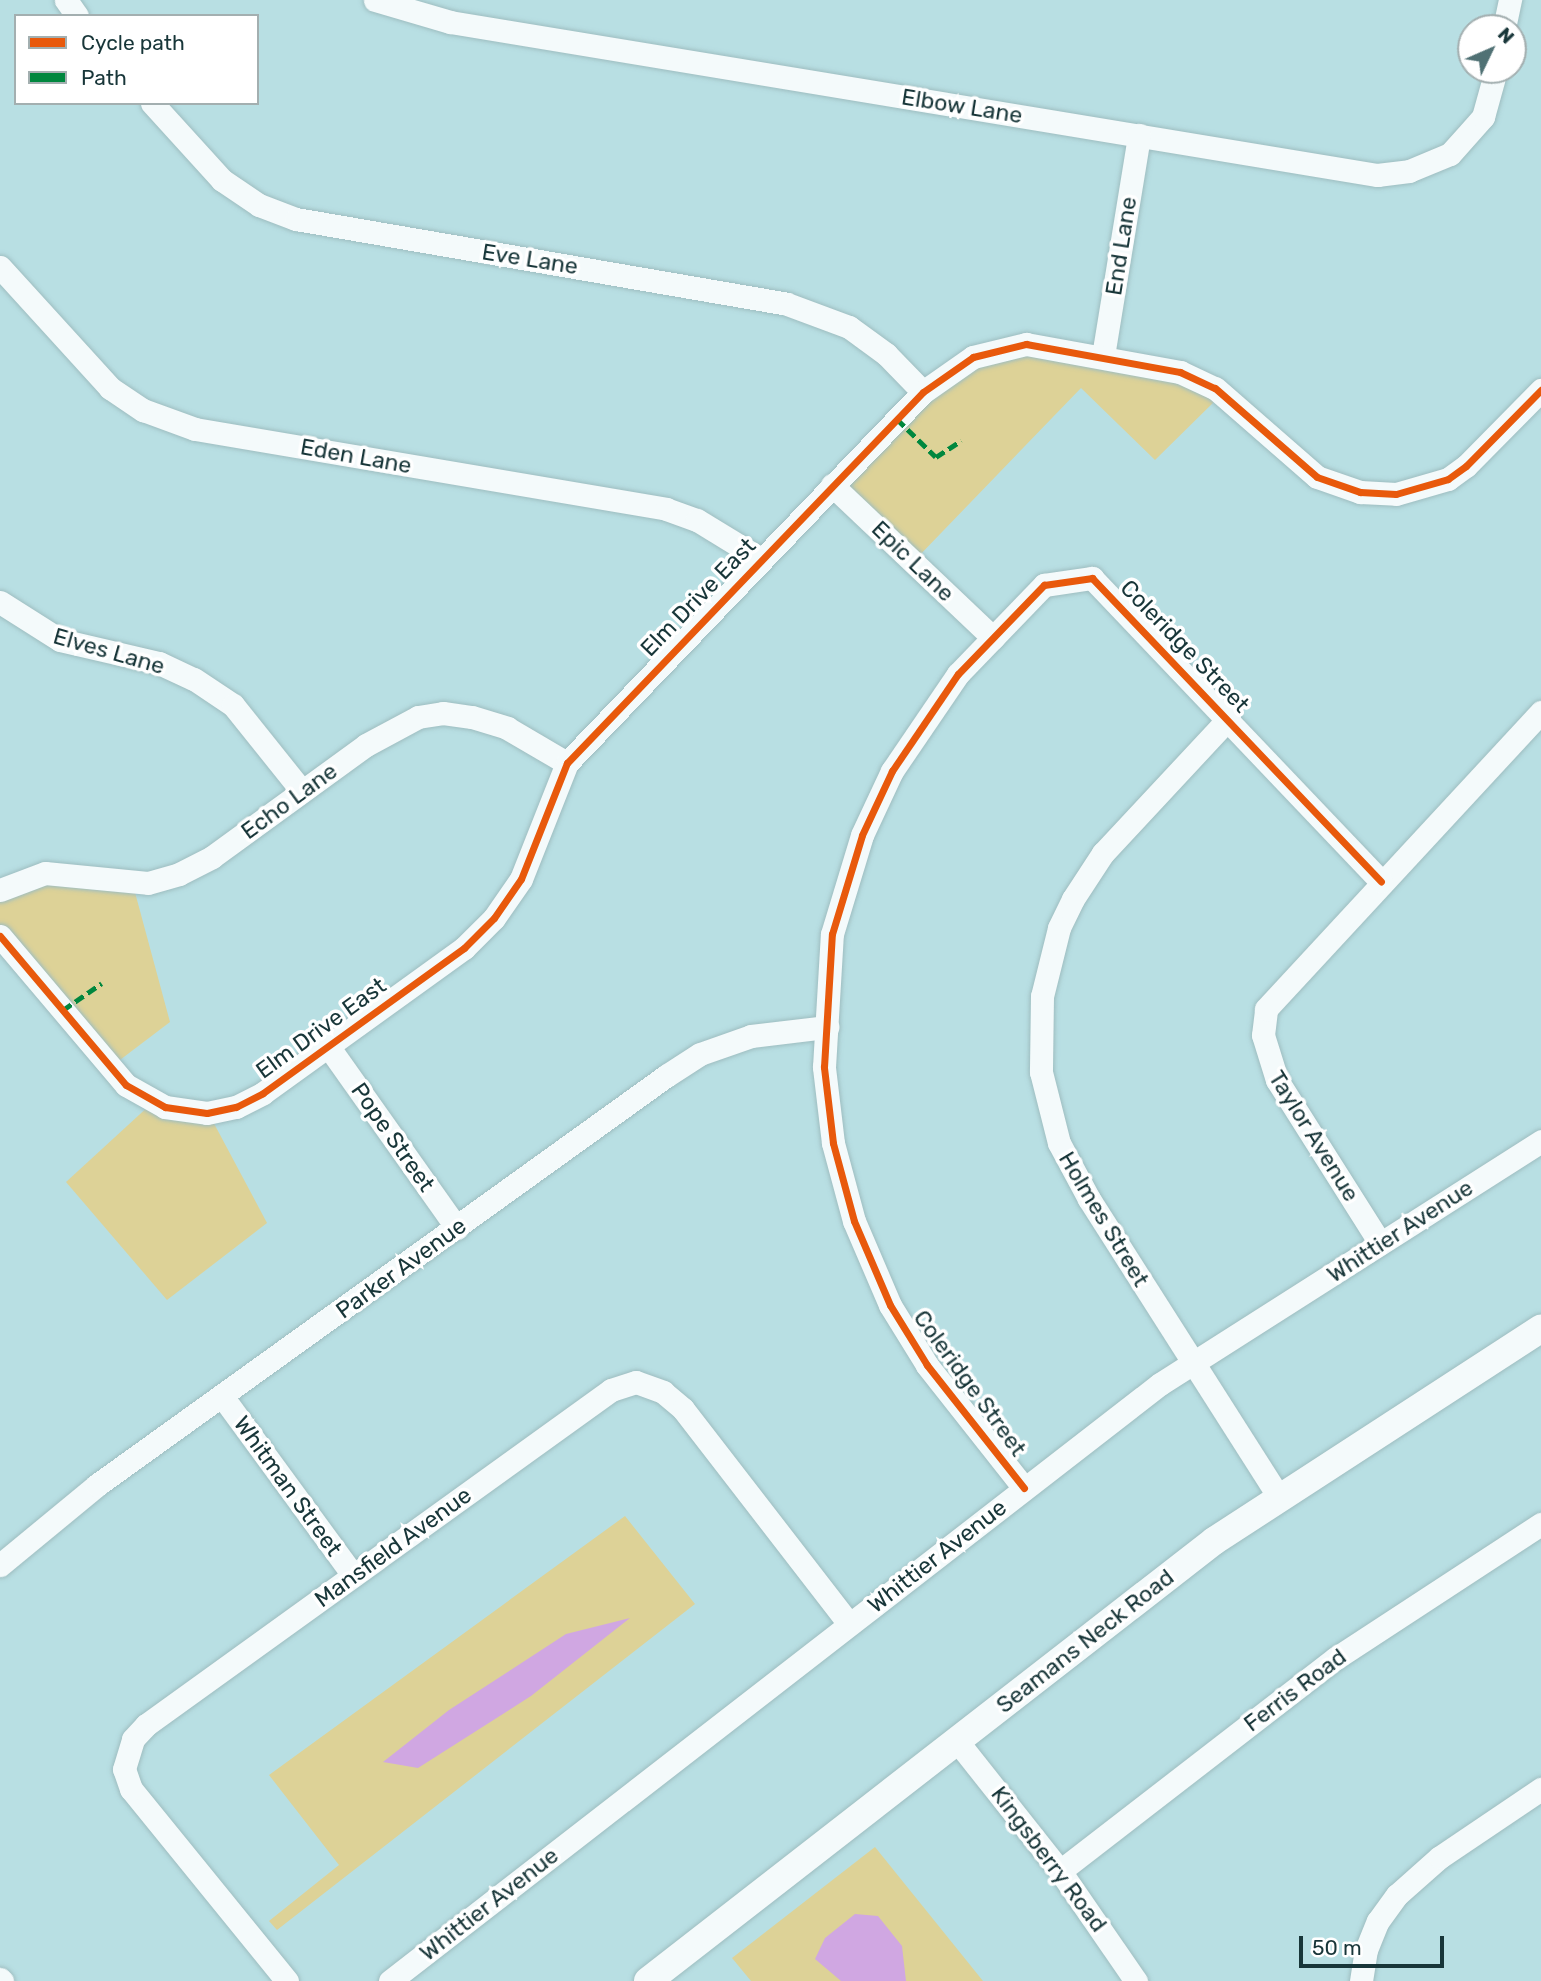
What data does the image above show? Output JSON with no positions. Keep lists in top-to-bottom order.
{
  "streets": {
    "main road": ["Seamans Neck Road"],
    "street": [
      "Elbow Lane",
      "End Lane",
      "Eve Lane",
      "Eden Lane",
      "Epic Lane",
      "Elm Drive East",
      "Coleridge Street",
      "Elves Lane",
      "Echo Lane",
      "Taylor Avenue",
      "Pope Street",
      "Holmes Street",
      "Whittier Avenue",
      "Parker Avenue",
      "Whitman Street",
      "Mansfield Avenue",
      "Ferris Road",
      "Kingsberry Road"
    ]
  },
  "crossings": [
    ["Elbow Lane", "End Lane"],
    ["End Lane", "Elm Drive East"],
    ["Eve Lane", "Elm Drive East"],
    ["Eden Lane", "Elm Drive East"],
    ["Epic Lane", "Elm Drive East"],
    ["Epic Lane", "Coleridge Street"],
    ["Elm Drive East", "Echo Lane"],
    ["Elm Drive East", "Pope Street"],
    ["Coleridge Street", "Taylor Avenue"],
    ["Coleridge Street", "Holmes Street"],
    ["Coleridge Street", "Whittier Avenue"],
    ["Coleridge Street", "Parker Avenue"],
    ["Elves Lane", "Echo Lane"],
    ["Taylor Avenue", "Whittier Avenue"],
    ["Pope Street", "Parker Avenue"],
    ["Holmes Street", "Whittier Avenue"],
    ["Holmes Street", "Seamans Neck Road"],
    ["Whittier Avenue", "Mansfield Avenue"],
    ["Parker Avenue", "Whitman Street"],
    ["Whitman Street", "Mansfield Avenue"],
    ["Seamans Neck Road", "Kingsberry Road"],
    ["Ferris Road", "Kingsberry Road"]
  ],
  "legend": ["Cycle path", "Path"],
  "scale_bar": "50 m",
  "north": "top right"
}
